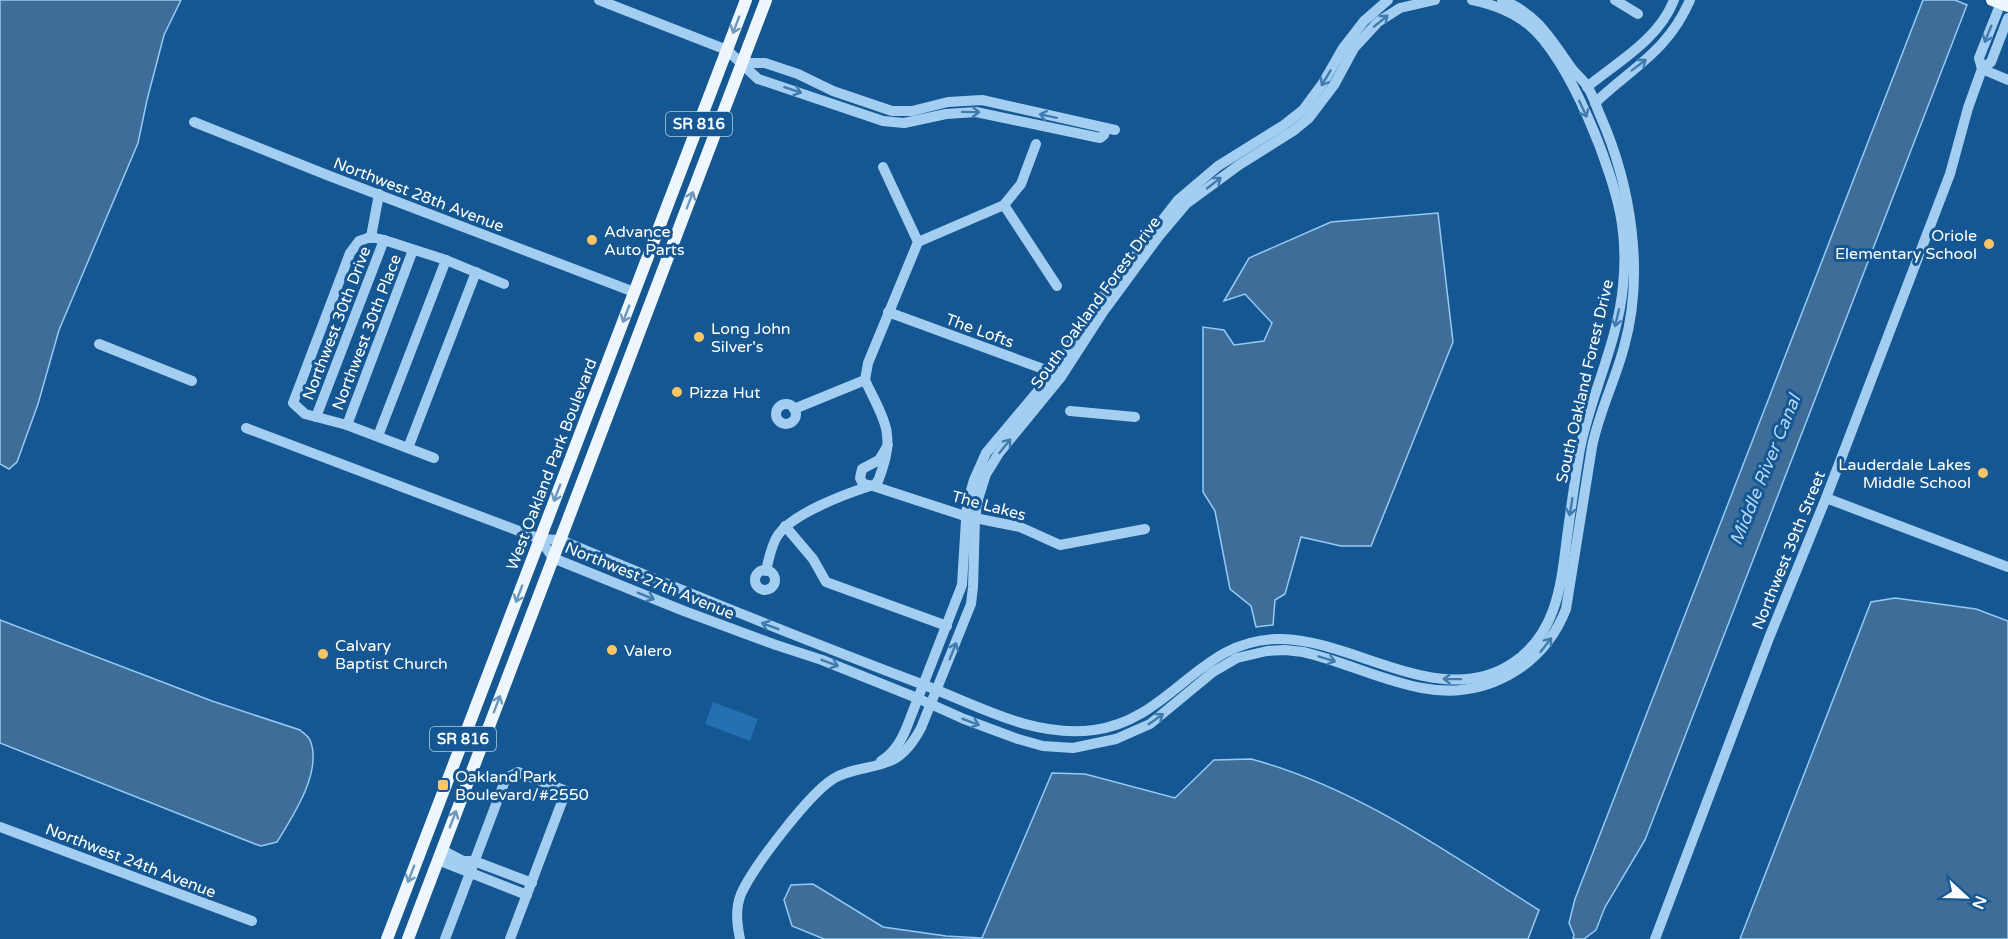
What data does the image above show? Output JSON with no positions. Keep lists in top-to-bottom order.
{
  "streets": {
    "main road": ["SR 816", "West Oakland Park Boulevard"],
    "street": [
      "Northwest 28th Avenue",
      "South Oakland Forest Drive",
      "Northwest 30th Drive",
      "The Lofts",
      "Northwest 30th Place",
      "The Lakes",
      "Northwest 39th Street",
      "Northwest 27th Avenue",
      "Northwest 24th Avenue"
    ]
  },
  "crossings": [
    ["SR 816", "South Oakland Forest Drive"],
    ["SR 816", "Northwest 27th Avenue"],
    ["Northwest 28th Avenue", "West Oakland Park Boulevard"],
    ["South Oakland Forest Drive", "The Lofts"],
    ["South Oakland Forest Drive", "West Oakland Park Boulevard"],
    ["South Oakland Forest Drive", "The Lakes"],
    ["South Oakland Forest Drive", "Northwest 27th Avenue"],
    ["West Oakland Park Boulevard", "Northwest 27th Avenue"]
  ],
  "water": ["Middle River Canal"],
  "places": {
    "other": [
      "Advance Auto Parts",
      "Oriole Elementary School",
      "Long John Silver's",
      "Pizza Hut",
      "Lauderdale Lakes Middle School",
      "Valero",
      "Calvary Baptist Church"
    ],
    "transit": ["Oakland Park Boulevard/#2550"]
  },
  "north": "right"
}
